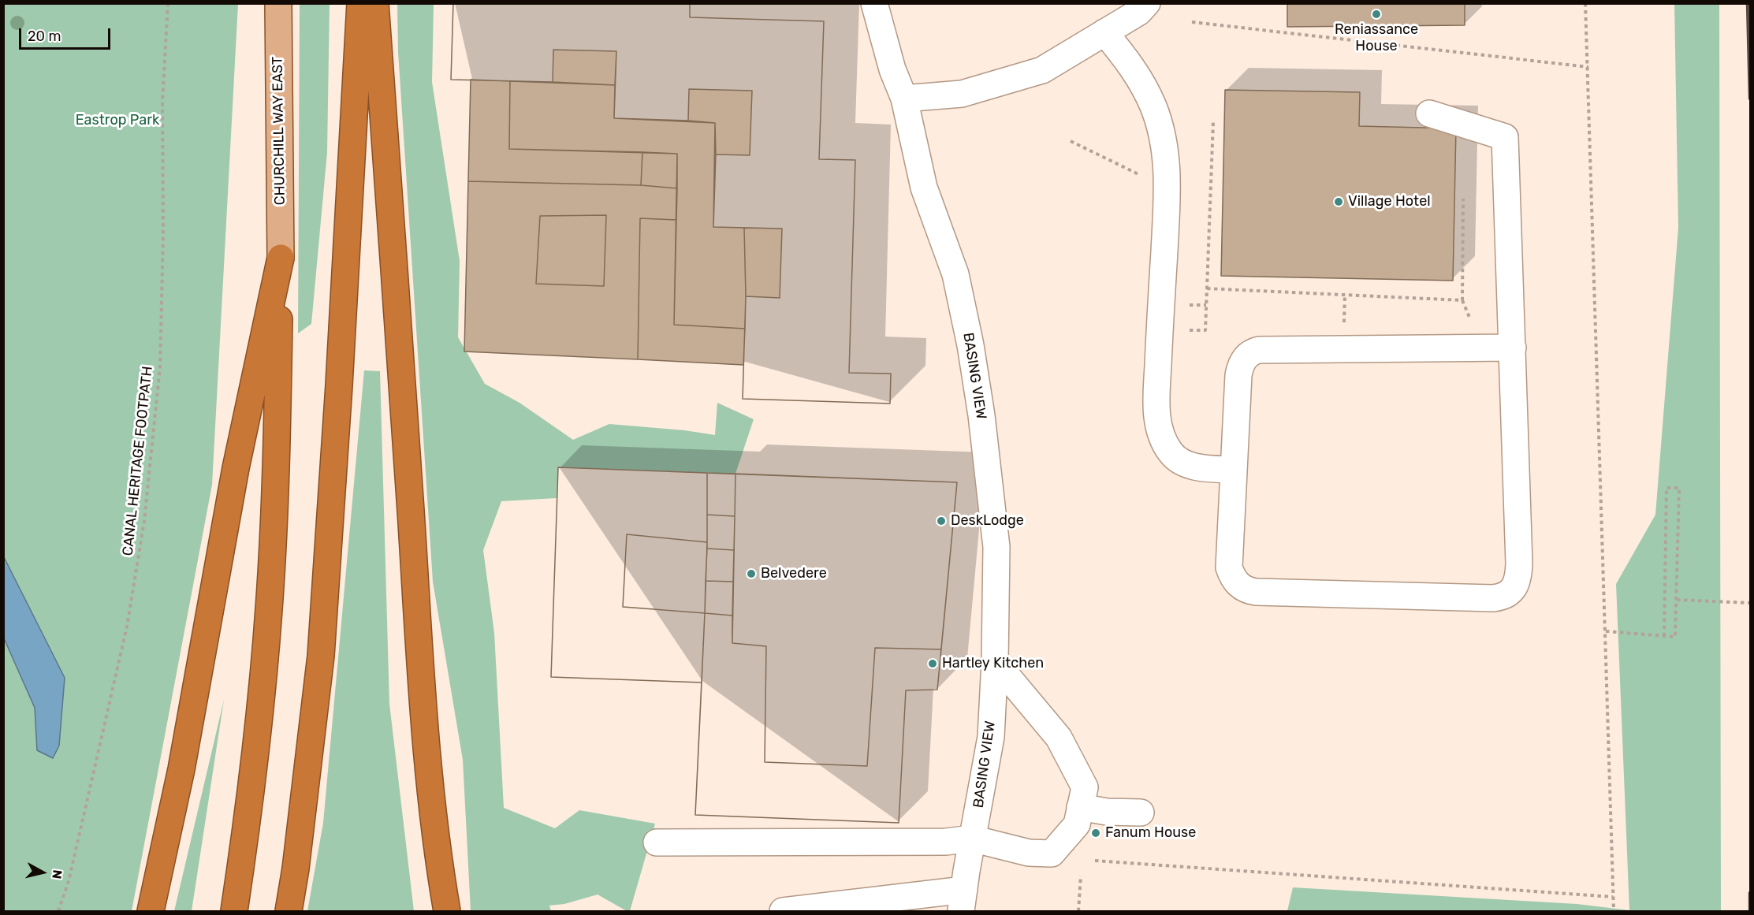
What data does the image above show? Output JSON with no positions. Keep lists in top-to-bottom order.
{
  "streets": {
    "main road": ["CHURCHILL WAY EAST"],
    "street": ["BASING VIEW"],
    "path": ["CANAL HERITAGE FOOTPATH"]
  },
  "parks": ["Eastrop Park"],
  "places": [
    "Reniassance House",
    "Village Hotel",
    "DeskLodge",
    "Belvedere",
    "Hartley Kitchen",
    "Fanum House"
  ],
  "scale_bar": "20 m",
  "north": "right"
}
